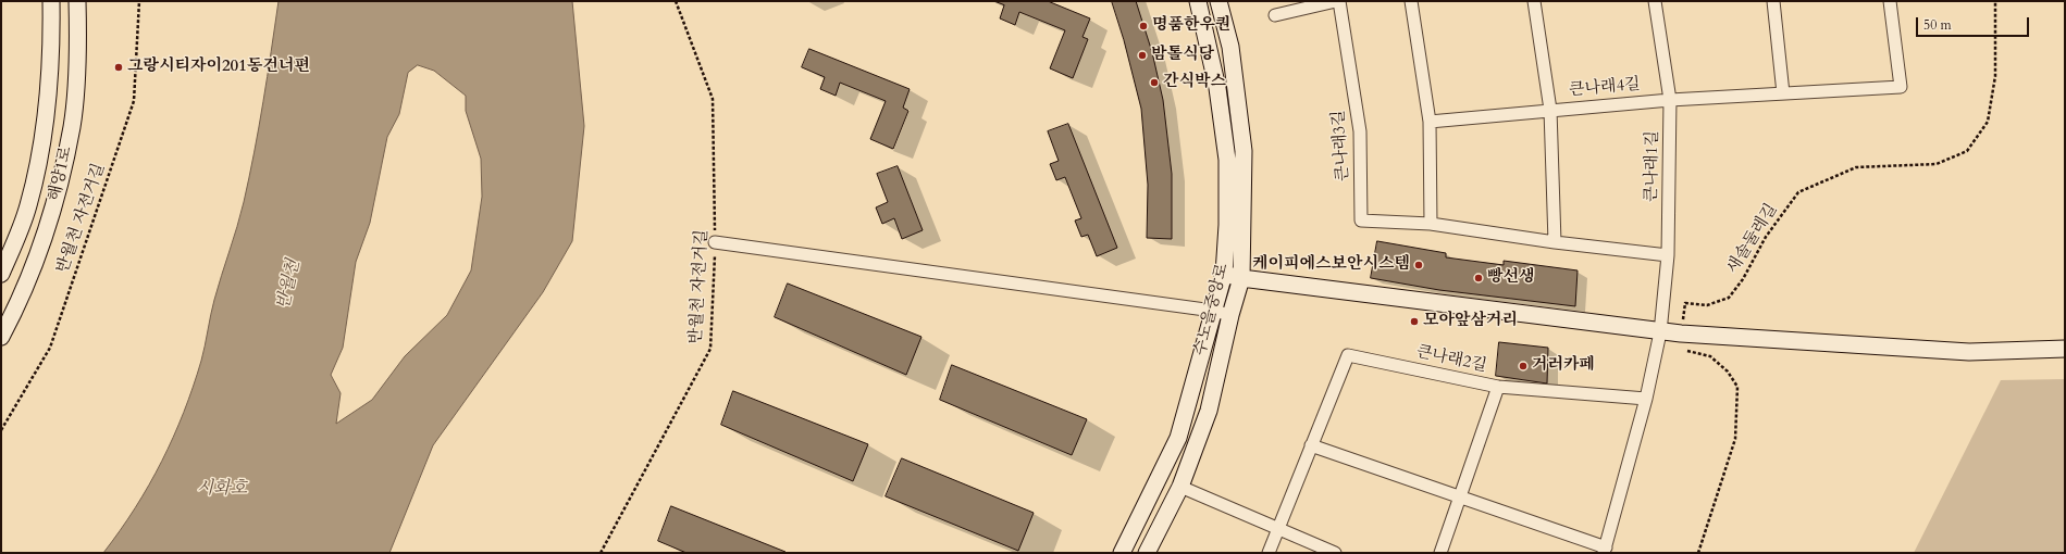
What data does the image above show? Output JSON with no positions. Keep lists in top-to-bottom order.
{
  "streets": {
    "main road": ["해양1로", "수노을중앙로"],
    "street": [
      "큰나래4길",
      "큰나래3길",
      "큰나래1길",
      "큰나래2길"
    ],
    "path": ["반월천 자전거길", "새솔둘레길"]
  },
  "crossings": [
    ["큰나래4길", "큰나래1길"],
    ["큰나래3길", "큰나래1길"]
  ],
  "water": ["반월천", "시화호"],
  "places": [
    "명품한우퀀",
    "밤톨식당",
    "그랑시티자이201동건너편",
    "간식박스",
    "케이피에스보안시스템",
    "빵선생",
    "모아앞삼거리",
    "거러카페"
  ],
  "scale_bar": "50 m"
}
